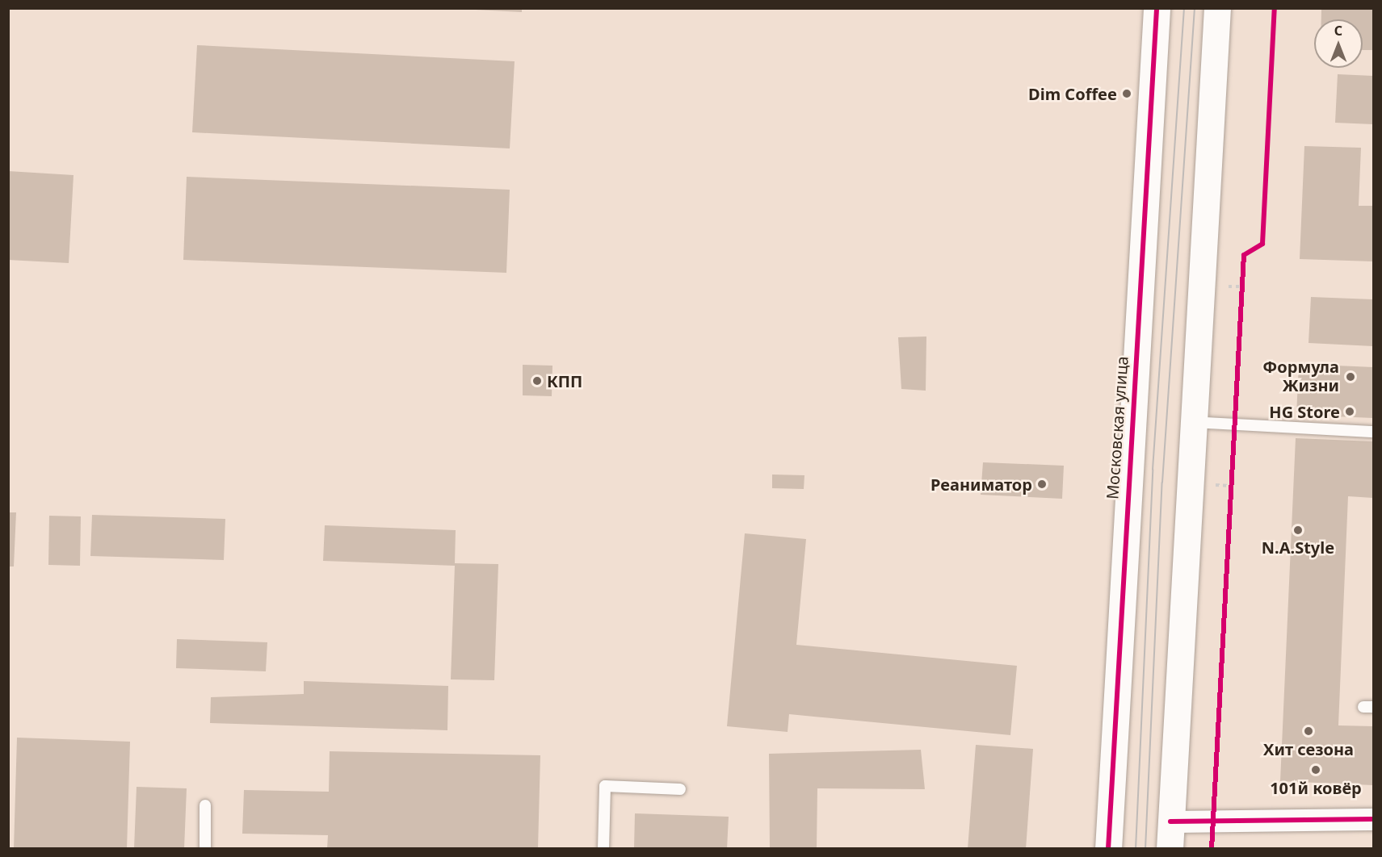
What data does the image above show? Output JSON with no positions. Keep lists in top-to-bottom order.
{
  "streets": {
    "street": ["Московская улица"]
  },
  "places": [
    "Dim Coffee",
    "Формула Жизни",
    "КПП",
    "HG Store",
    "Реаниматор",
    "N.A.Style",
    "Хит сезона",
    "101й ковёр"
  ],
  "north": "top"
}
